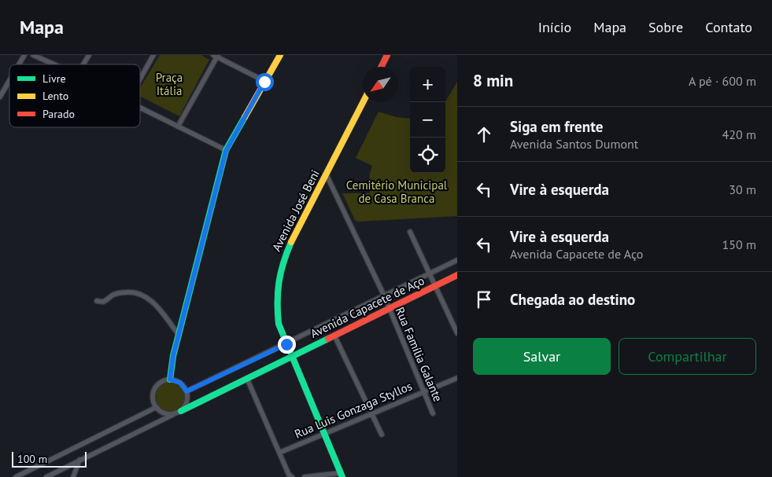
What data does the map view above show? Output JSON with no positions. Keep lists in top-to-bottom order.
{
  "streets": {
    "street": [
      "Avenida José Beni",
      "Avenida Capacete de Aço",
      "Rua Família Galante",
      "Rua Luis Gonzaga Styllos"
    ]
  },
  "crossings": [
    ["Avenida José Beni", "Avenida Capacete de Aço"],
    ["Avenida José Beni", "Rua Família Galante"],
    ["Avenida José Beni", "Rua Luis Gonzaga Styllos"],
    ["Avenida Capacete de Aço", "Rua Família Galante"],
    ["Rua Família Galante", "Rua Luis Gonzaga Styllos"]
  ],
  "parks": ["Praça Itália", "Cemitério Municipal de Casa Branca"],
  "legend": ["Livre", "Lento", "Parado"],
  "scale_bar": "100 m",
  "north": "bottom left",
  "page": {
    "header": "Mapa",
    "nav": [
      "Início",
      "Mapa",
      "Sobre",
      "Contato"
    ],
    "heading": ["8 min", "A pé · 600 m"],
    "map_buttons": ["+", "−"],
    "list": [
      ["Siga em frente", "Avenida Santos Dumont", "420 m"],
      ["Vire à esquerda", "30 m"],
      ["Vire à esquerda", "Avenida Capacete de Aço", "150 m"],
      "Chegada ao destino"
    ],
    "buttons": ["Salvar", "Compartilhar"],
    "scale": "100 m"
  }
}
